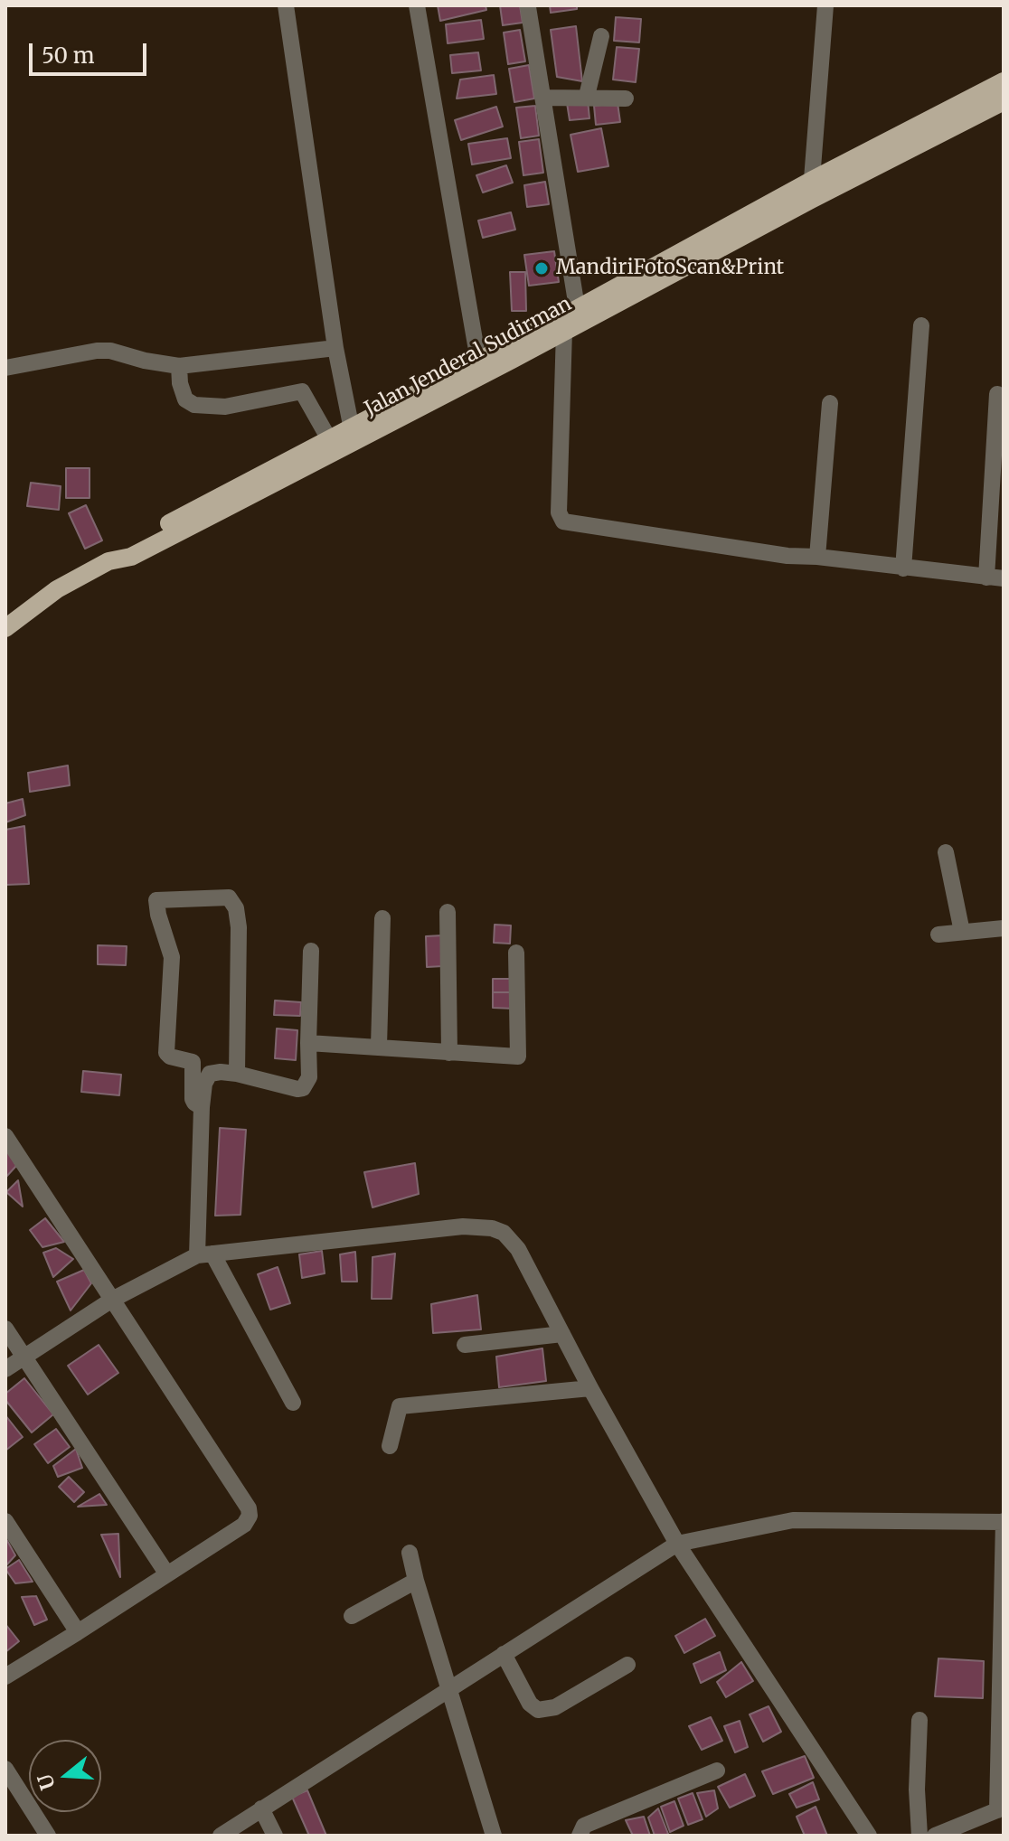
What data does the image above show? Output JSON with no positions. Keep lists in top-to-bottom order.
{
  "streets": {
    "main road": ["Jalan Jenderal Sudirman"]
  },
  "places": ["MandiriFotoScan&Print"],
  "scale_bar": "50 m",
  "north": "left"
}
